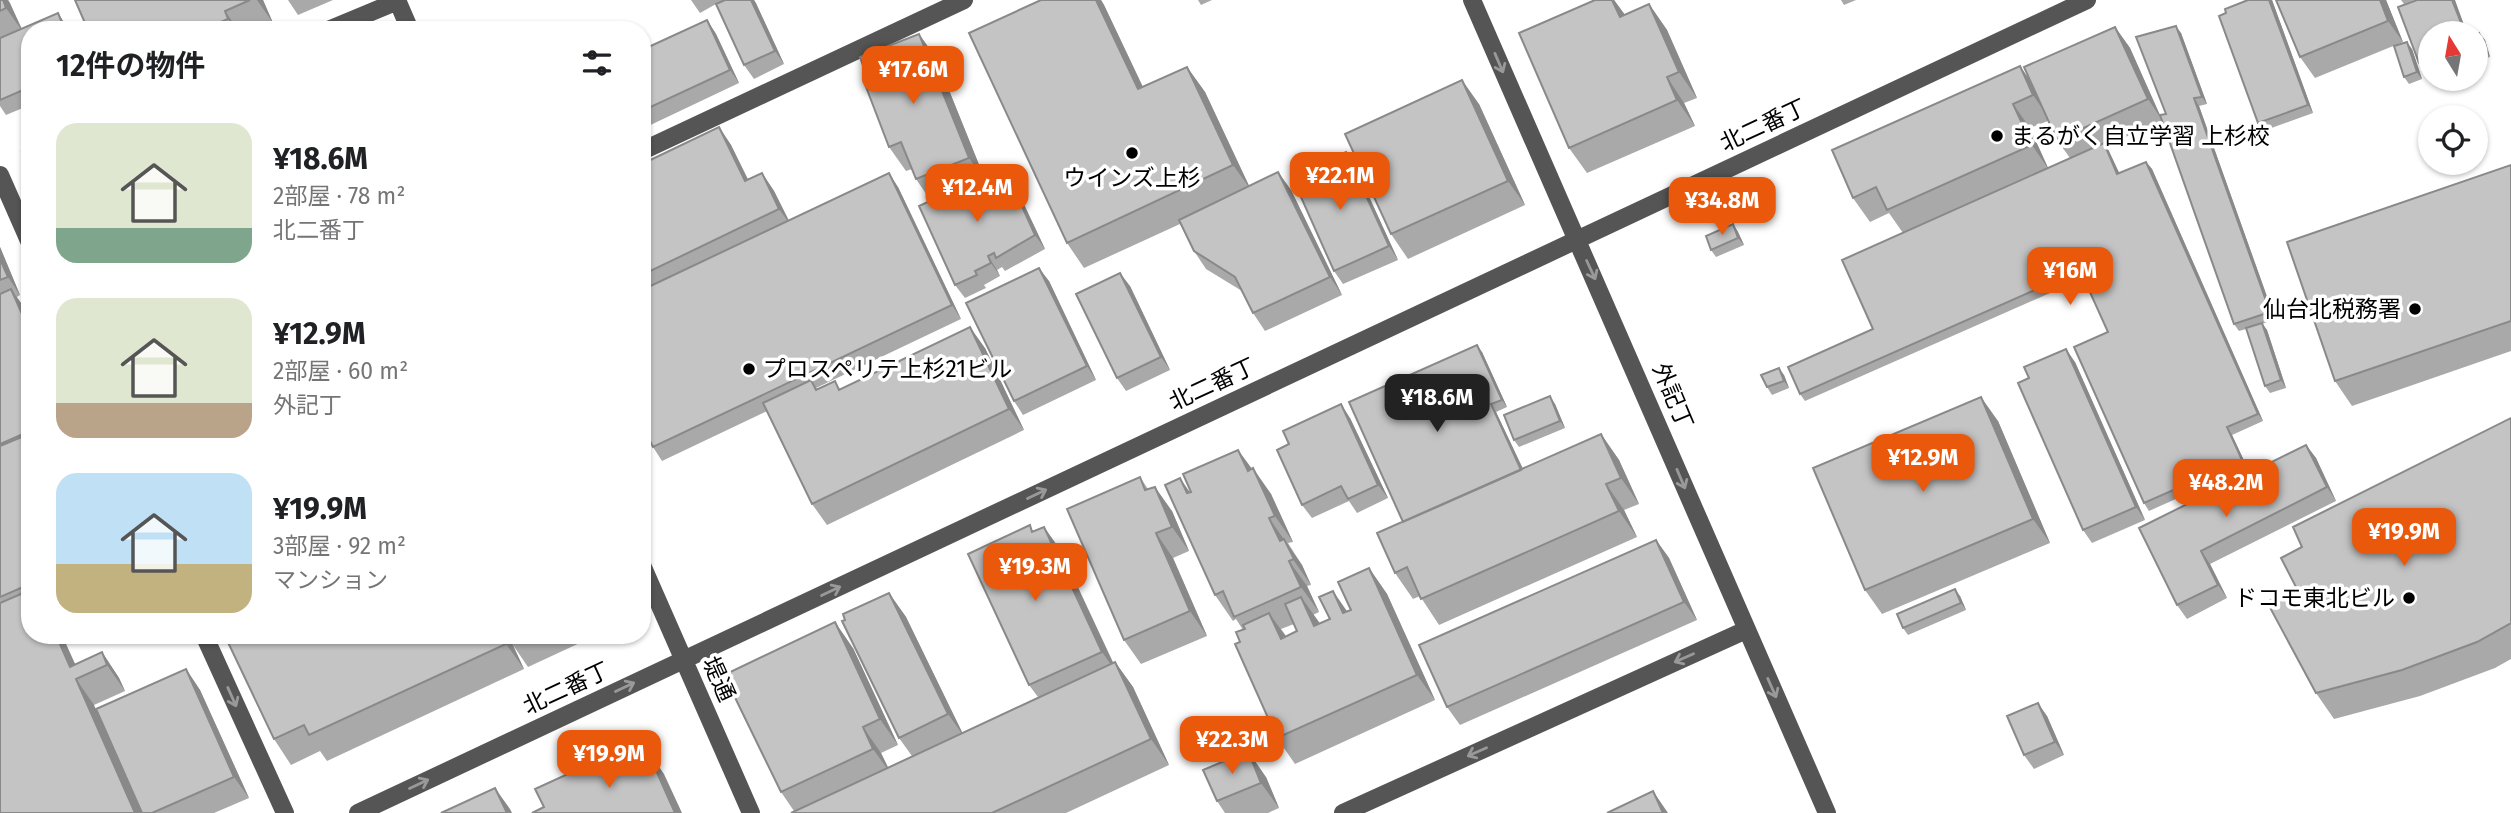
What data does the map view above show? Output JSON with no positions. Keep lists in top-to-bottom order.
{
  "streets": {
    "street": ["北二番丁", "外記丁", "堤通"]
  },
  "crossings": [
    ["北二番丁", "外記丁"],
    ["北二番丁", "堤通"]
  ],
  "one_way": ["北二番丁", "外記丁"],
  "places": [
    "まるがく自立学習 上杉校",
    "ウインズ上杉",
    "仙台北税務署",
    "プロスペリテ上杉21ビル",
    "ドコモ東北ビル"
  ],
  "north": "top",
  "page": {
    "heading": "12件の物件",
    "price": [
      "¥17.6M",
      "¥22.1M",
      "¥12.4M",
      "¥34.8M",
      "¥16M",
      "¥18.6M",
      "¥12.9M",
      "¥48.2M",
      "¥19.9M",
      "¥19.3M",
      "¥22.3M",
      "¥19.9M"
    ],
    "list": [
      {
        "name": "¥18.6M",
        "note": "2部屋 · 78 m² · 北二番丁"
      },
      {
        "name": "¥12.9M",
        "note": "2部屋 · 60 m² · 外記丁"
      },
      {
        "name": "¥19.9M",
        "note": "3部屋 · 92 m² · マンション"
      }
    ]
  }
}
